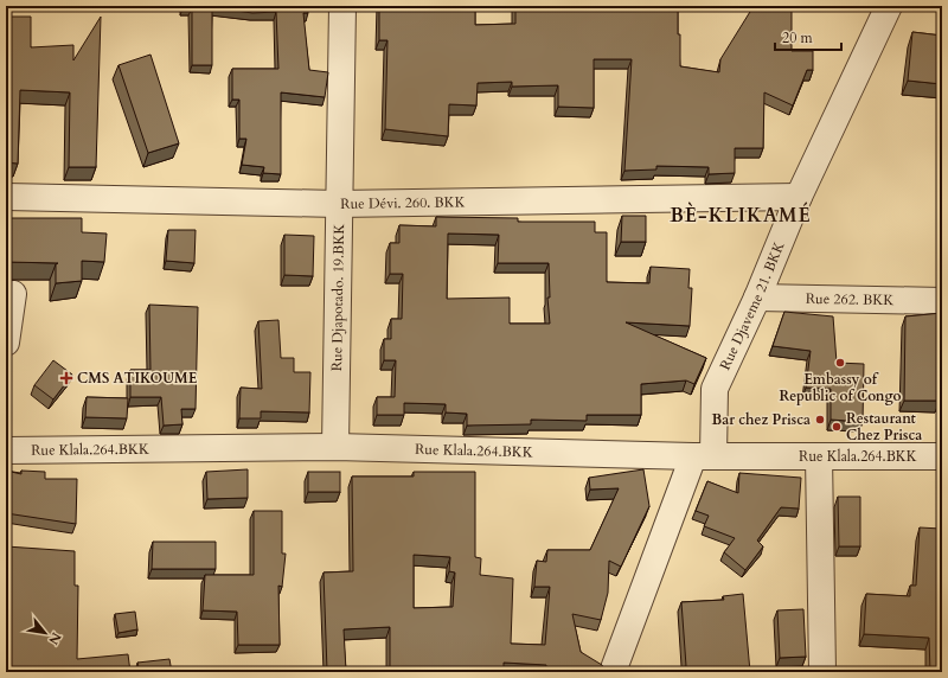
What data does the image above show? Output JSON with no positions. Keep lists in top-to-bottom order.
{
  "streets": {
    "street": [
      "Rue Dévi. 260. BKK",
      "Rue Djapotado. 19.BKK",
      "Rue 262. BKK",
      "Rue Djaveme 21. BKK",
      "Rue Klala.264.BKK"
    ]
  },
  "crossings": [
    ["Rue Dévi. 260. BKK", "Rue Djapotado. 19.BKK"],
    ["Rue Dévi. 260. BKK", "Rue Djaveme 21. BKK"],
    ["Rue Djapotado. 19.BKK", "Rue Klala.264.BKK"],
    ["Rue 262. BKK", "Rue Djaveme 21. BKK"],
    ["Rue Djaveme 21. BKK", "Rue Klala.264.BKK"]
  ],
  "districts": ["BÈ-KLIKAMÉ"],
  "places": {
    "other": ["Embassy of Republic of Congo", "Bar chez Prisca", "Restaurant Chez Prisca"],
    "health": ["CMS ATIKOUME"]
  },
  "scale_bar": "20 m",
  "north": "bottom right"
}
